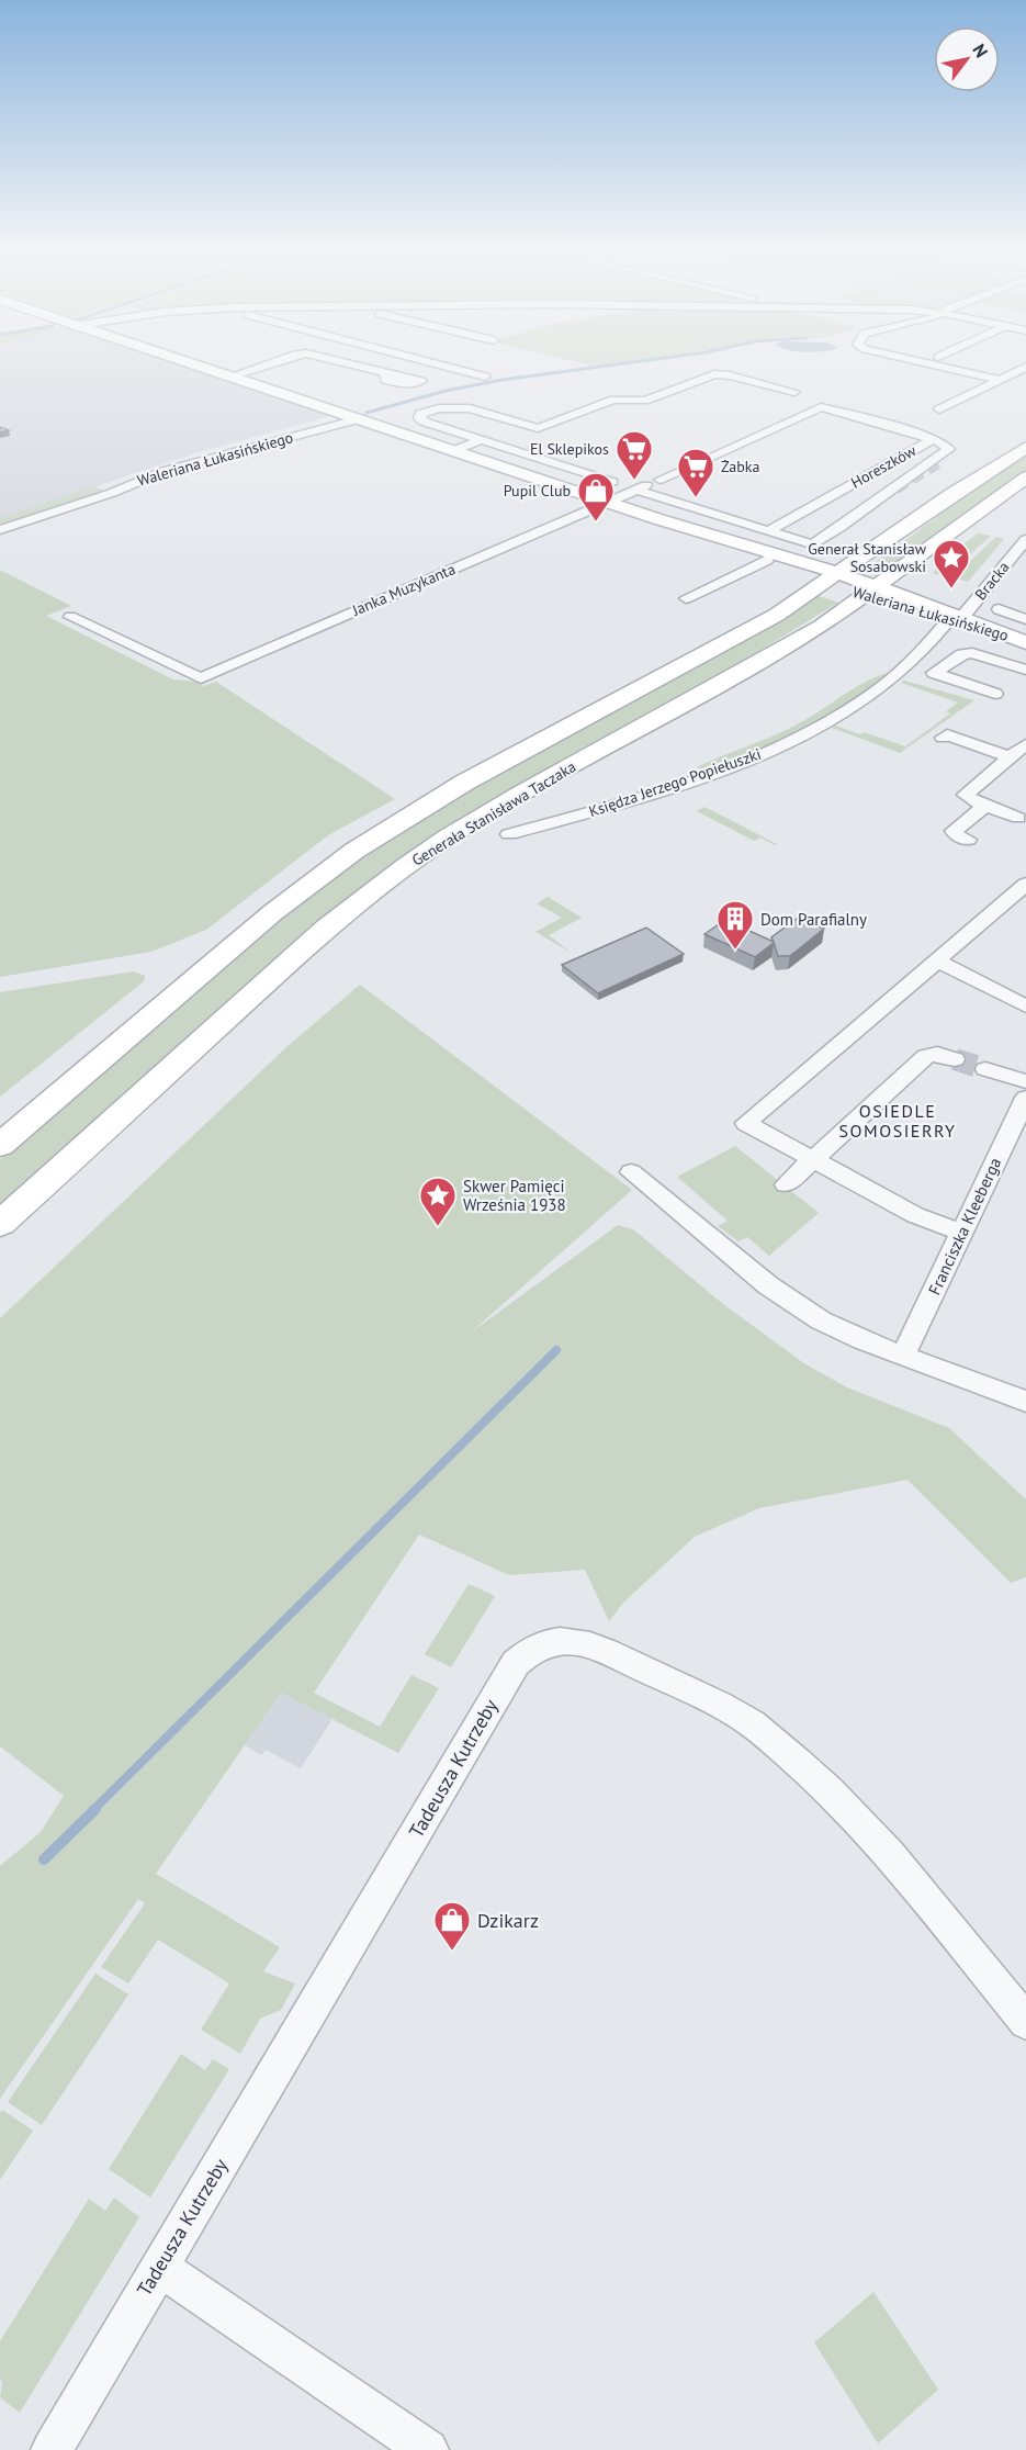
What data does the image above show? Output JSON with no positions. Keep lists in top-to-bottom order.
{
  "streets": {
    "main road": ["Waleriana Łukasińskiego", "Generała Stanisława Taczaka"],
    "street": [
      "Horeszków",
      "Bracka",
      "Janka Muzykanta",
      "Księdza Jerzego Popiełuszki",
      "Franciszka Kleeberga",
      "Tadeusza Kutrzeby"
    ]
  },
  "crossings": [
    ["Waleriana Łukasińskiego", "Bracka"],
    ["Waleriana Łukasińskiego", "Janka Muzykanta"],
    ["Waleriana Łukasińskiego", "Księdza Jerzego Popiełuszki"],
    ["Waleriana Łukasińskiego", "Generała Stanisława Taczaka"],
    ["Bracka", "Księdza Jerzego Popiełuszki"]
  ],
  "districts": ["OSIEDLE SOMOSIERRY"],
  "places": {
    "supermarket": ["El Sklepikos", "Żabka"],
    "shop": ["Pupil Club", "Dzikarz"],
    "place": ["Generał Stanisław Sosabowski", "Skwer Pamięci Września 1938"],
    "building": ["Dom Parafialny"]
  },
  "north": "top right"
}
